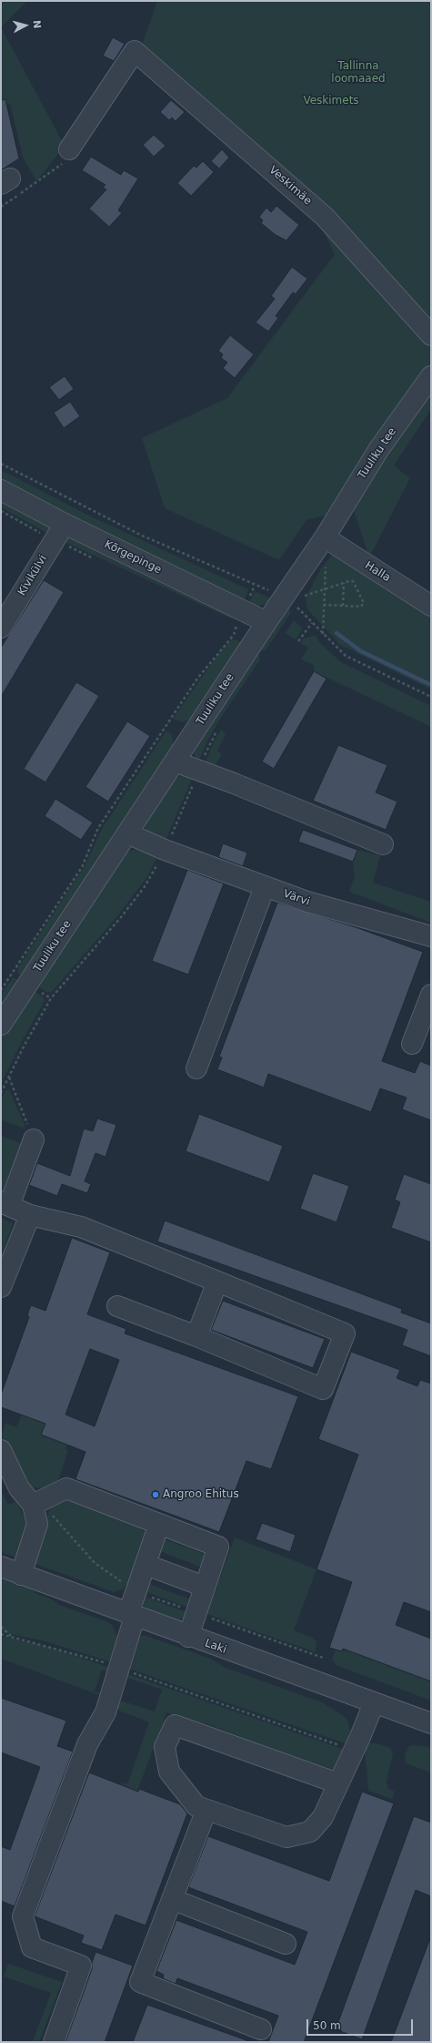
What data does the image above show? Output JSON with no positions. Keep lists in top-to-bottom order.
{
  "streets": {
    "street": [
      "Veskimäe",
      "Tuuliku tee",
      "Kõrgepinge",
      "Halla",
      "Kivikülvi",
      "Värvi",
      "Laki"
    ]
  },
  "crossings": [
    ["Tuuliku tee", "Kõrgepinge"],
    ["Tuuliku tee", "Halla"],
    ["Tuuliku tee", "Värvi"],
    ["Kõrgepinge", "Kivikülvi"]
  ],
  "parks": ["Tallinna loomaaed", "Veskimets"],
  "places": ["Angroo Ehitus"],
  "scale_bar": "50 m",
  "north": "right"
}
